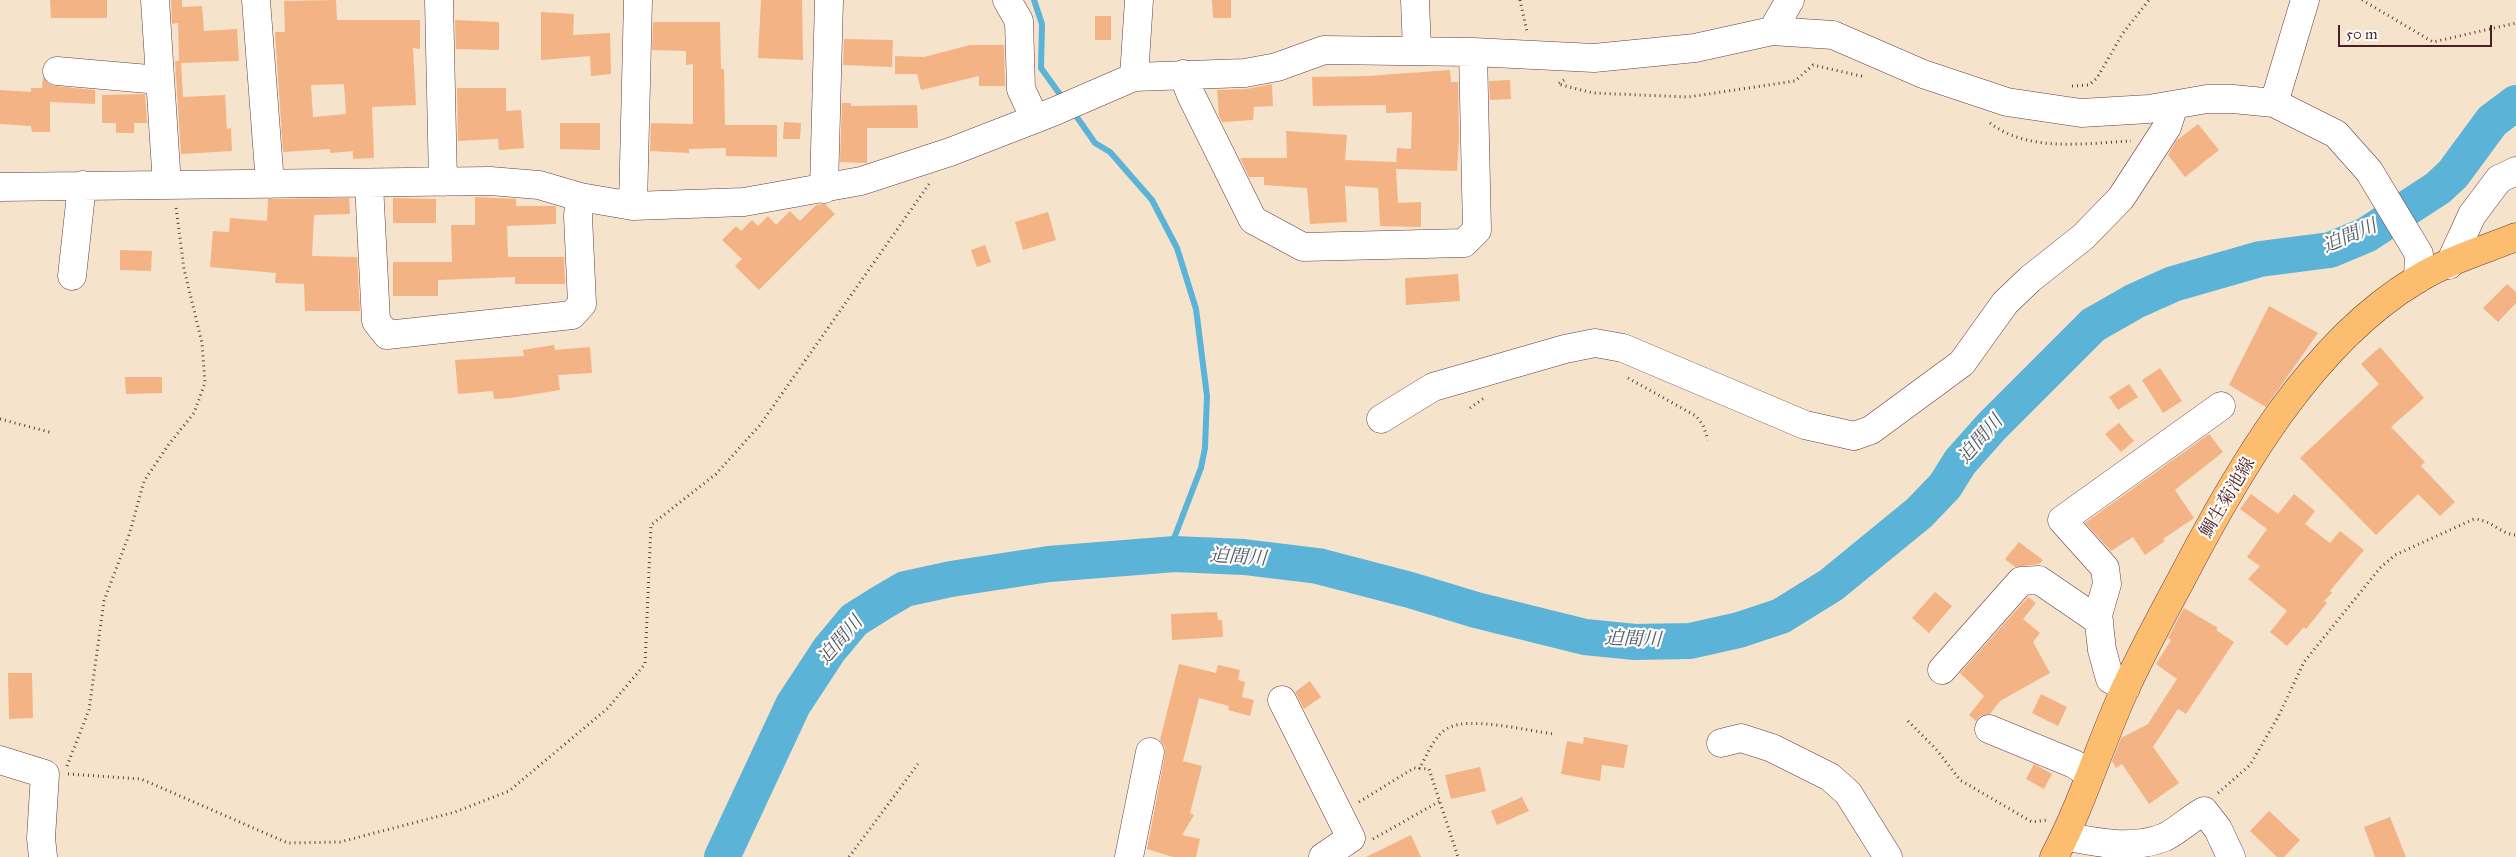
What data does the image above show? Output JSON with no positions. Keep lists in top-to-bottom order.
{
  "streets": {
    "main road": ["鯛生菊池線"]
  },
  "water": ["迫間川"],
  "scale_bar": "50 m"
}
